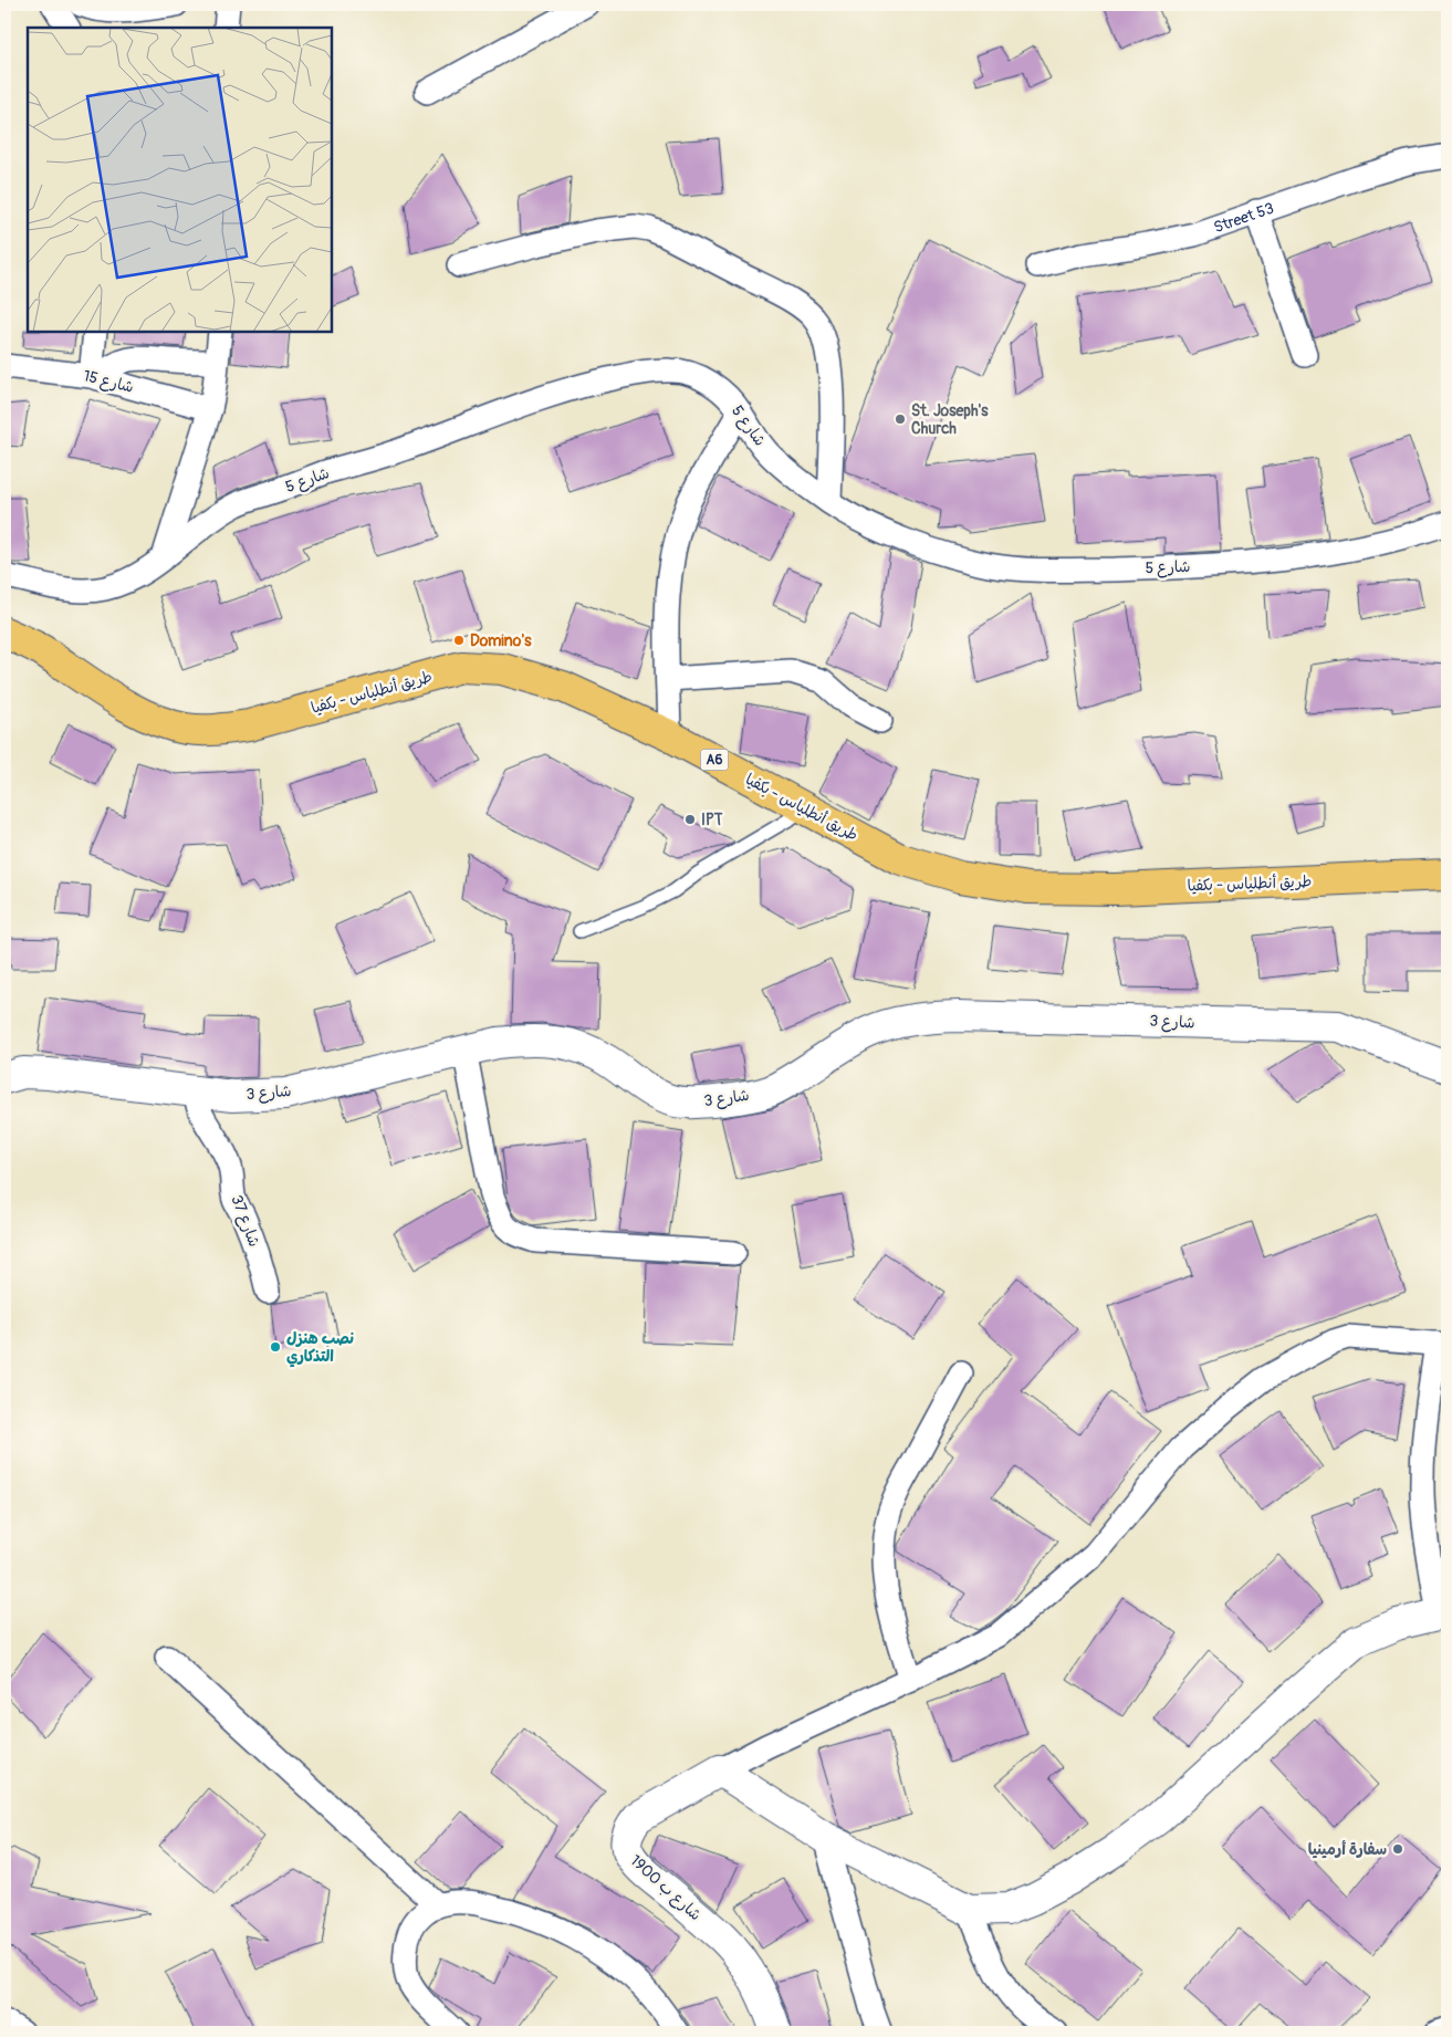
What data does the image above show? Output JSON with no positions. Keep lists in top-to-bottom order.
{
  "streets": {
    "highway": ["طريق أنطلياس - بكفيا", "A6"],
    "street": [
      "Street 53",
      "شارع 15",
      "شارع 5",
      "شارع 3",
      "شارع 37",
      "شارع ب 1900"
    ]
  },
  "crossings": [
    ["شارع 3", "شارع 37"]
  ],
  "places": [
    "St. Joseph's Church",
    "Domino's",
    "IPT",
    "نصب هنزل التذكاري",
    "سفارة أرمينيا"
  ]
}
